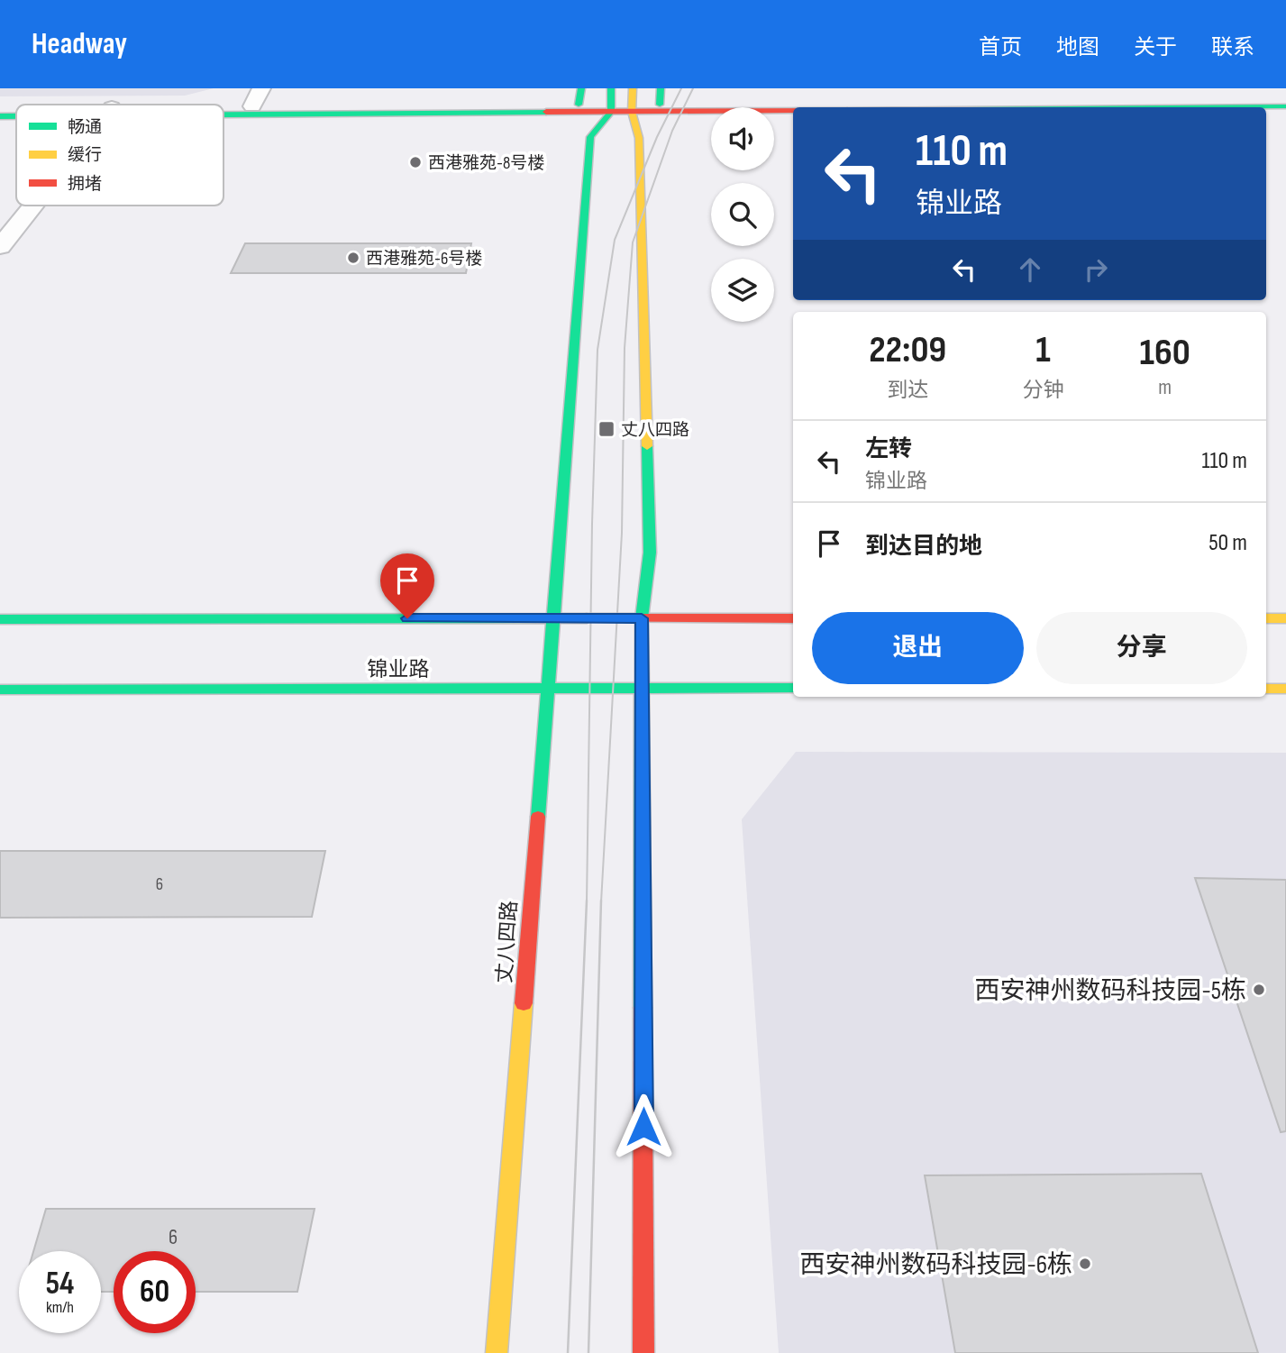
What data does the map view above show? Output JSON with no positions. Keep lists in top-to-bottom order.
{
  "streets": {
    "main road": ["锦业路", "丈八四路"]
  },
  "crossings": [
    ["锦业路", "丈八四路"]
  ],
  "places": {
    "other": [
      "西港雅苑-8号楼",
      "西港雅苑-6号楼",
      "西安神州数码科技园-5栋",
      "西安神州数码科技园-6栋"
    ],
    "transit": ["丈八四路"]
  },
  "house_numbers": ["6", "6"],
  "legend": ["畅通", "缓行", "拥堵"],
  "page": {
    "header": "Headway",
    "nav": [
      "首页",
      "地图",
      "关于",
      "联系"
    ],
    "turn": ["110 m", "锦业路"],
    "eta": [
      "22:09",
      "到达",
      "1",
      "分钟",
      "160",
      "m"
    ],
    "list": [
      {
        "name": "左转",
        "note": "锦业路",
        "value": "110 m"
      },
      {
        "name": "到达目的地",
        "value": "50 m"
      }
    ],
    "buttons": ["退出", "分享"],
    "speed": "54 km/h",
    "limit": "60"
  }
}
